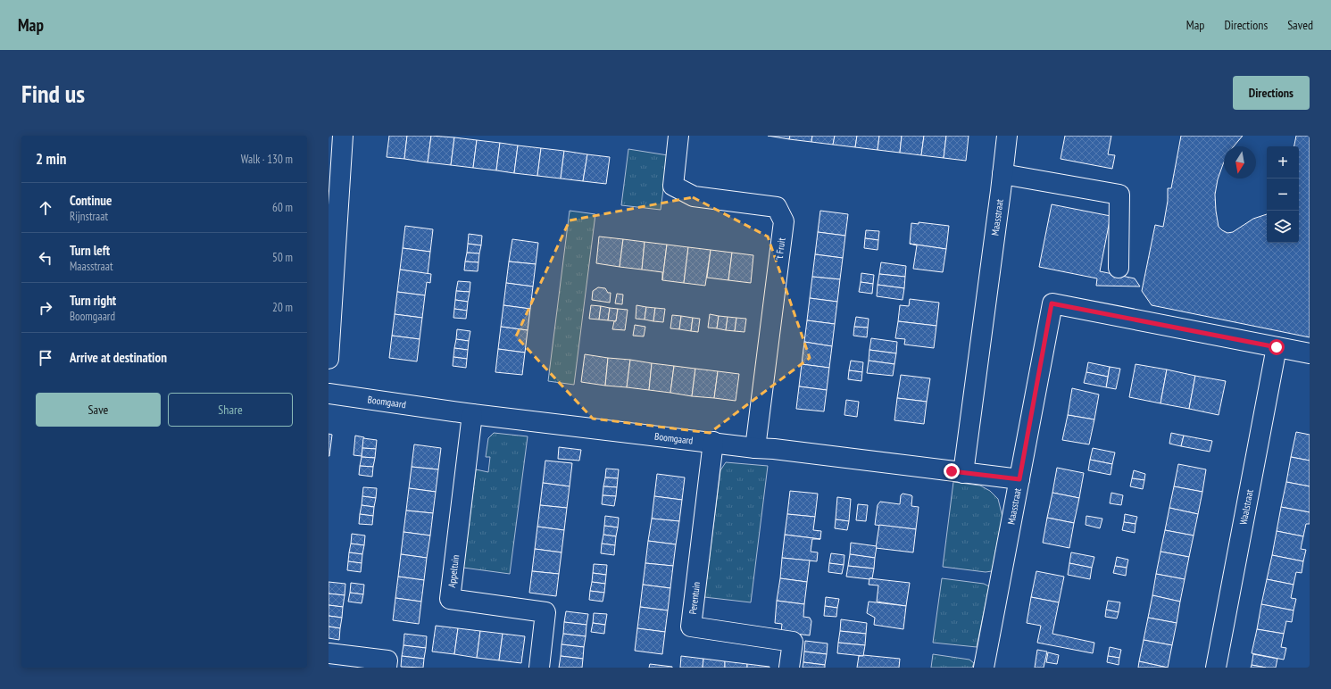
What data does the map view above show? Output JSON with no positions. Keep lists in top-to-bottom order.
{
  "streets": {
    "street": [
      "Maasstraat",
      "'t Fruit",
      "Boomgaard",
      "Waalstraat",
      "Appeltuin",
      "Perentuin"
    ]
  },
  "crossings": [
    ["Maasstraat", "Boomgaard"],
    ["Maasstraat", "Waalstraat"],
    ["'t Fruit", "Boomgaard"],
    ["Boomgaard", "Appeltuin"],
    ["Boomgaard", "Perentuin"]
  ],
  "north": "bottom",
  "page": {
    "header": "Map",
    "nav": ["Map", "Directions", "Saved"],
    "buttons": [
      "Directions",
      ["Save", "Share"]
    ],
    "title": "Find us",
    "heading": ["2 min", "Walk · 130 m"],
    "map_buttons": ["+", "−"],
    "list": [
      ["Continue", "Rijnstraat", "60 m"],
      ["Turn left", "Maasstraat", "50 m"],
      ["Turn right", "Boomgaard", "20 m"],
      "Arrive at destination"
    ]
  }
}
